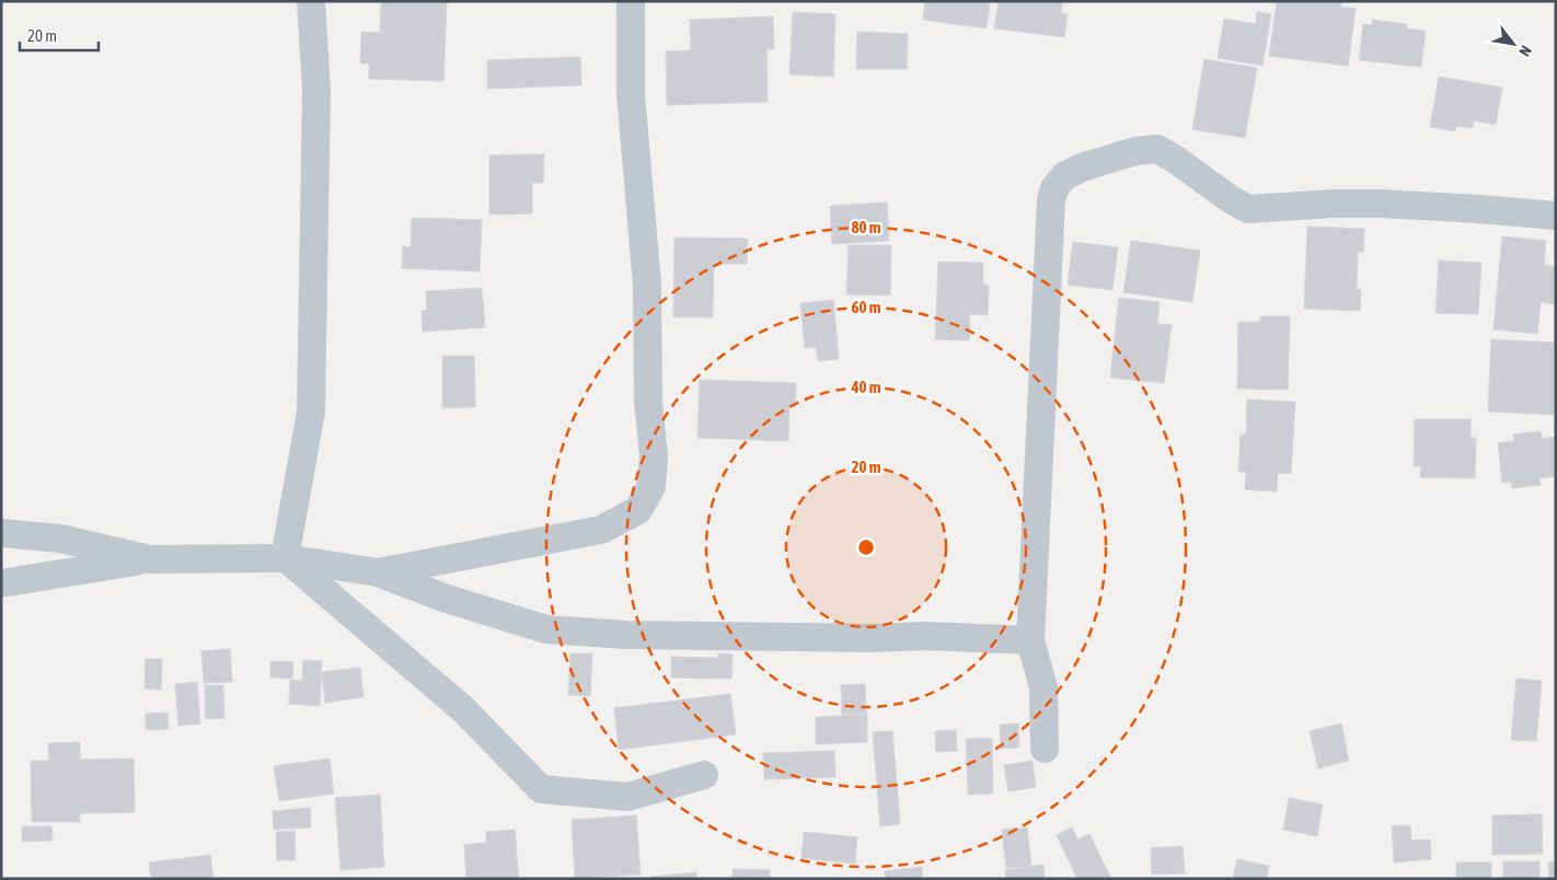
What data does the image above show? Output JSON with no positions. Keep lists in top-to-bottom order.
{
  "scale_bar": "20 m",
  "north": "bottom right",
  "rings": [
    "80 m",
    "60 m",
    "40 m",
    "20 m"
  ]
}
